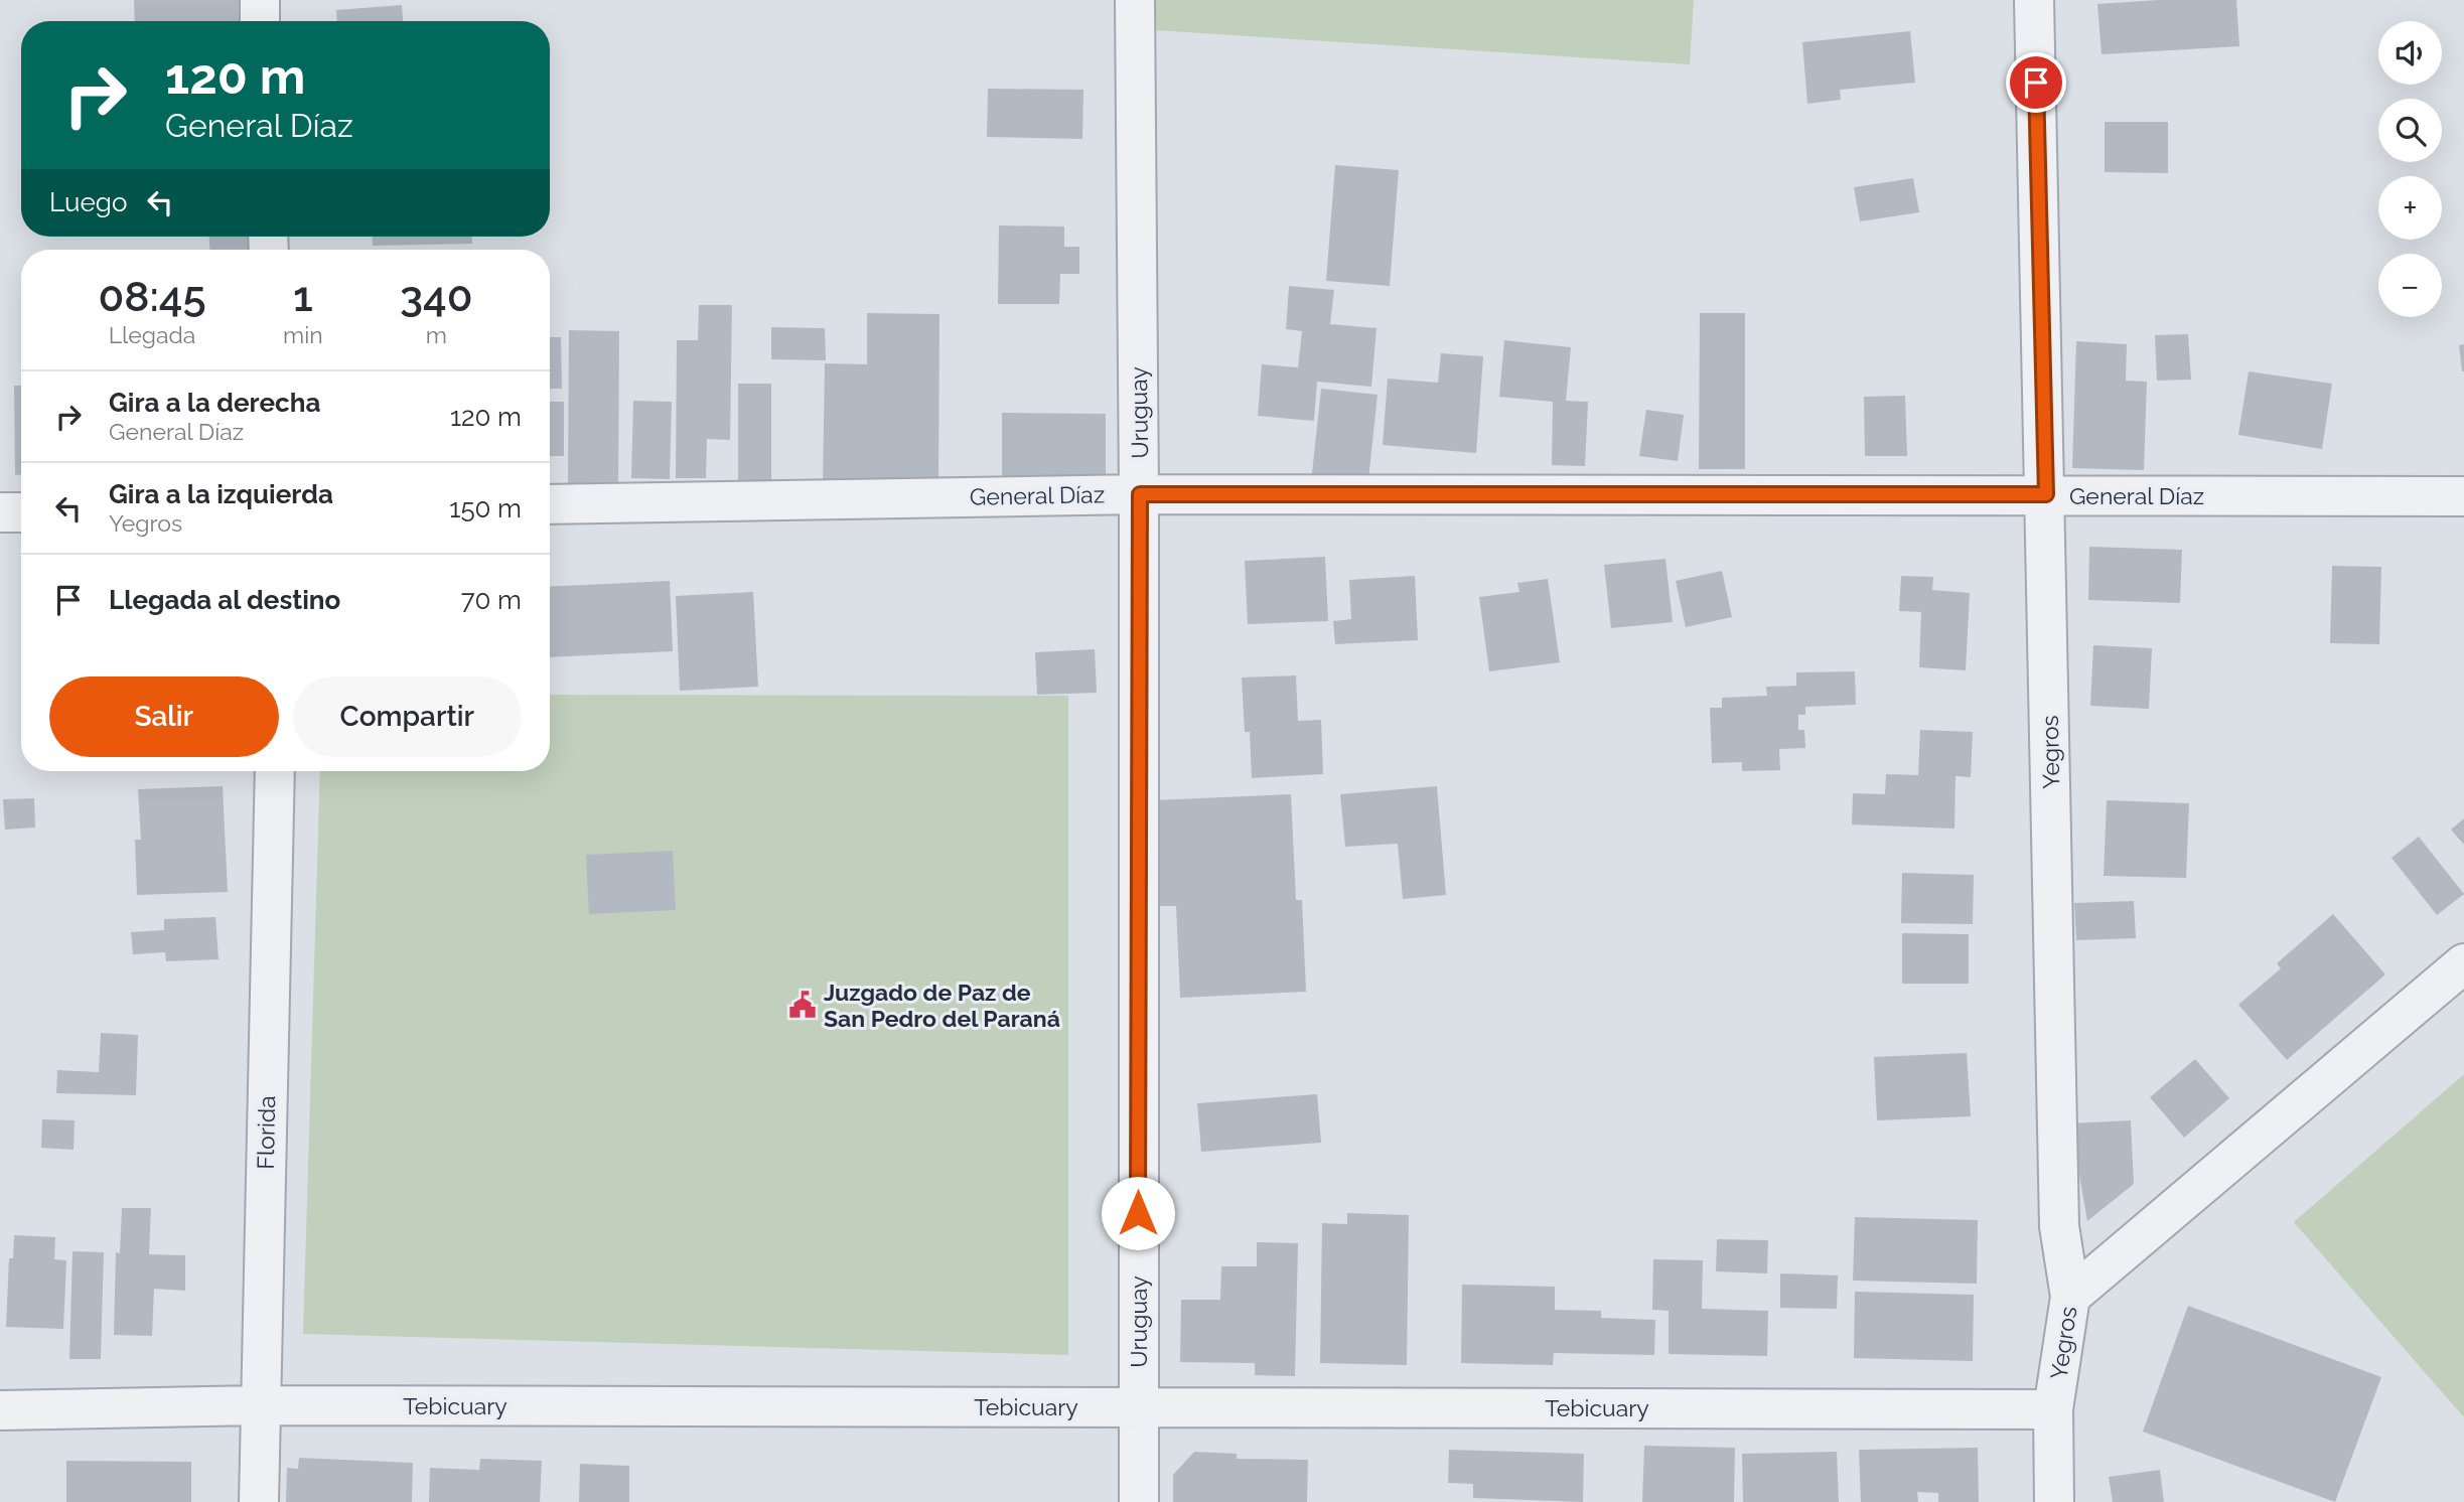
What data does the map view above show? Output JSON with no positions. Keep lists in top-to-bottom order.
{
  "streets": {
    "street": [
      "Uruguay",
      "General Díaz",
      "Yegros",
      "Florida",
      "Tebicuary"
    ]
  },
  "crossings": [
    ["Uruguay", "General Díaz"],
    ["Uruguay", "Tebicuary"],
    ["General Díaz", "Yegros"],
    ["Yegros", "Tebicuary"],
    ["Florida", "Tebicuary"]
  ],
  "places": {
    "public building": ["Juzgado de Paz de San Pedro del Paraná"]
  },
  "page": {
    "map_buttons": ["+", "−"],
    "turn": ["120 m", "General Díaz"],
    "then": "Luego",
    "eta": [
      "08:45",
      "Llegada",
      "1",
      "min",
      "340",
      "m"
    ],
    "list": [
      {
        "name": "Gira a la derecha",
        "note": "General Díaz",
        "value": "120 m"
      },
      {
        "name": "Gira a la izquierda",
        "note": "Yegros",
        "value": "150 m"
      },
      {
        "name": "Llegada al destino",
        "value": "70 m"
      }
    ],
    "buttons": ["Salir", "Compartir"]
  }
}
